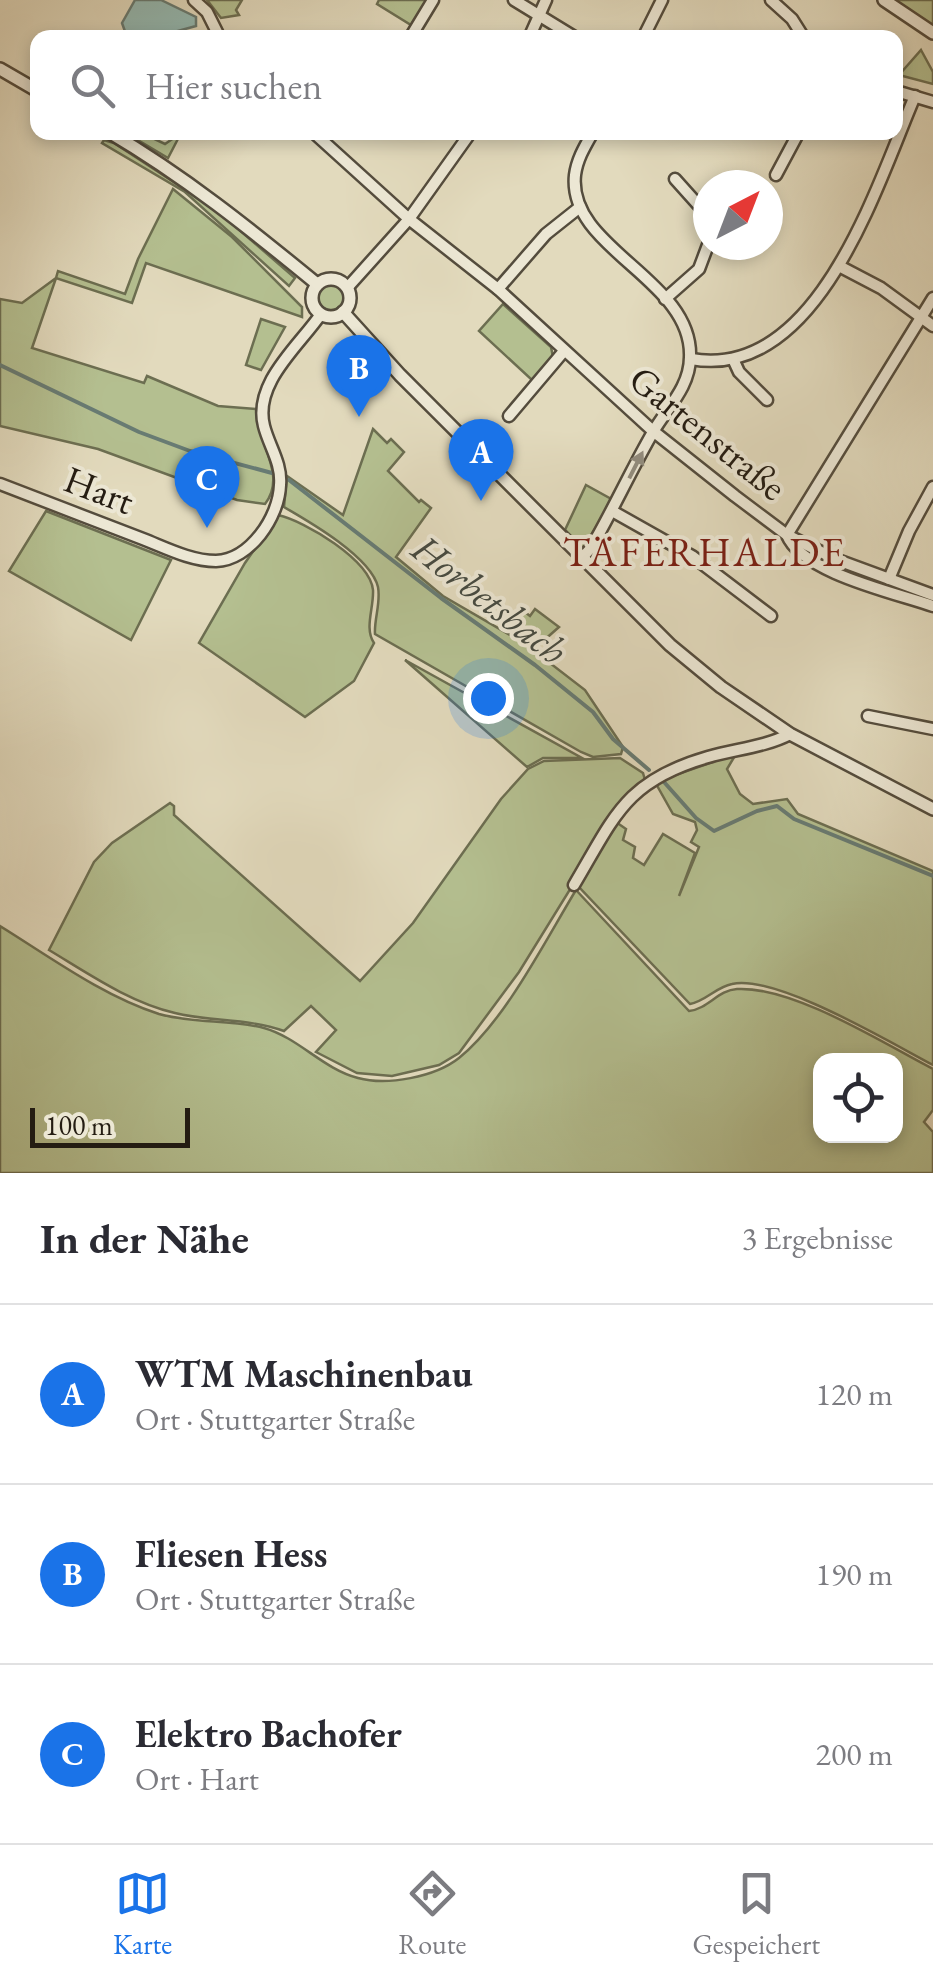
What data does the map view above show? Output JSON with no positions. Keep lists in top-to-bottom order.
{
  "streets": {
    "street": ["Gartenstraße", "Hart"]
  },
  "districts": ["TÄFERHALDE"],
  "water": ["Horbetsbach"],
  "scale_bar": "100 m",
  "north": "top right",
  "page": {
    "search": "Hier suchen",
    "pins": ["B", "A", "C"],
    "scale": "100 m",
    "heading": ["In der Nähe", "3 Ergebnisse"],
    "list": [
      {
        "mark": "A",
        "name": "WTM Maschinenbau",
        "note": "Ort · Stuttgarter Straße",
        "value": "120 m"
      },
      {
        "mark": "B",
        "name": "Fliesen Hess",
        "note": "Ort · Stuttgarter Straße",
        "value": "190 m"
      },
      {
        "mark": "C",
        "name": "Elektro Bachofer",
        "note": "Ort · Hart",
        "value": "200 m"
      }
    ],
    "nav": ["Karte", "Route", "Gespeichert"]
  }
}
